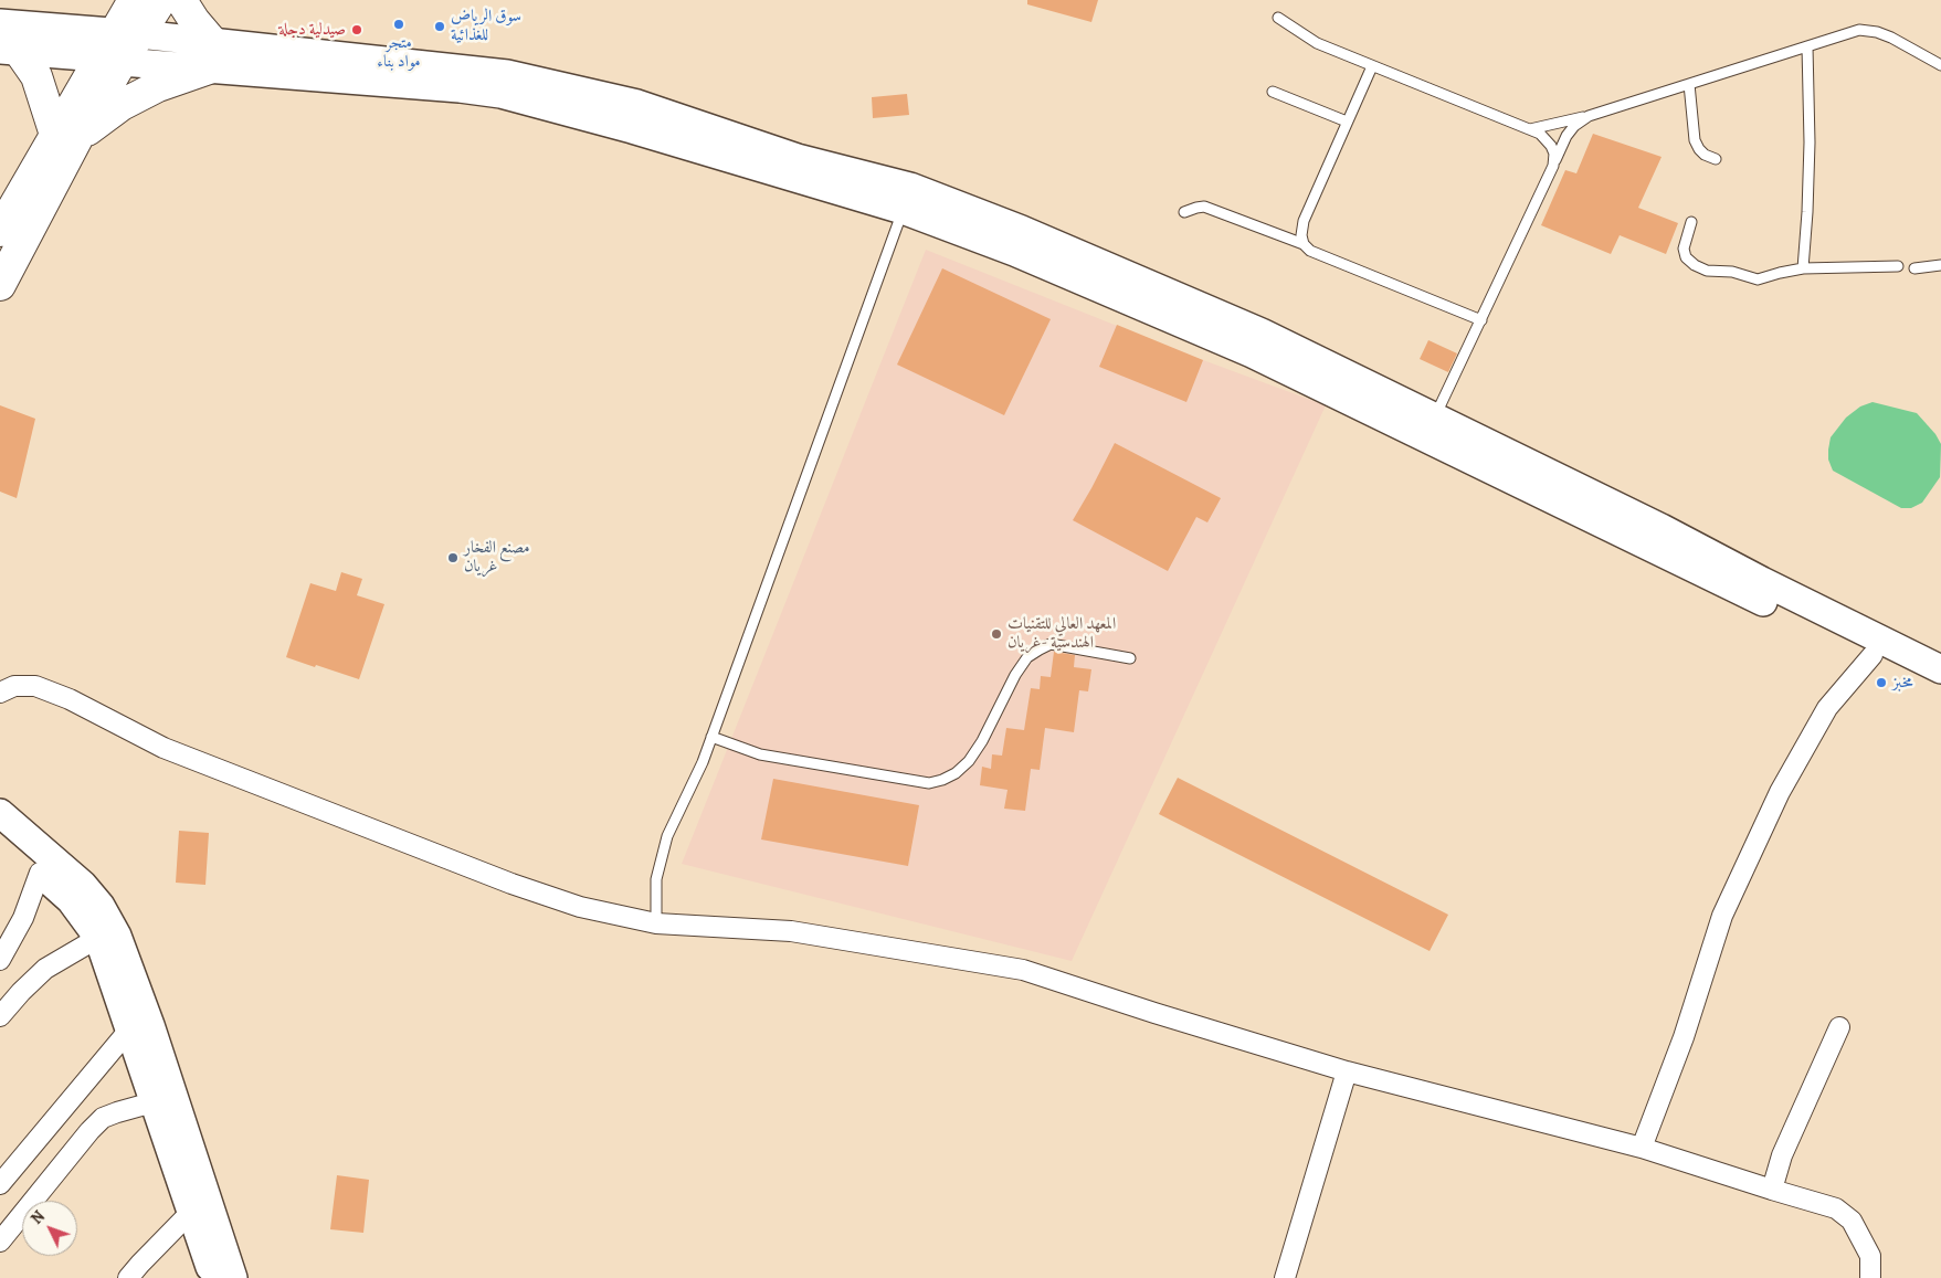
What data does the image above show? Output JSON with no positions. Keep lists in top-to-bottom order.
{
  "places": [
    "متجر مواد بناء",
    "سوق الرياض للغذائية",
    "صيدلية دجلة",
    "مصنع الفخار غريان",
    "المعهد العالي للتقنيات الهندسية -غريان",
    "مخبز"
  ],
  "north": "top left"
}
